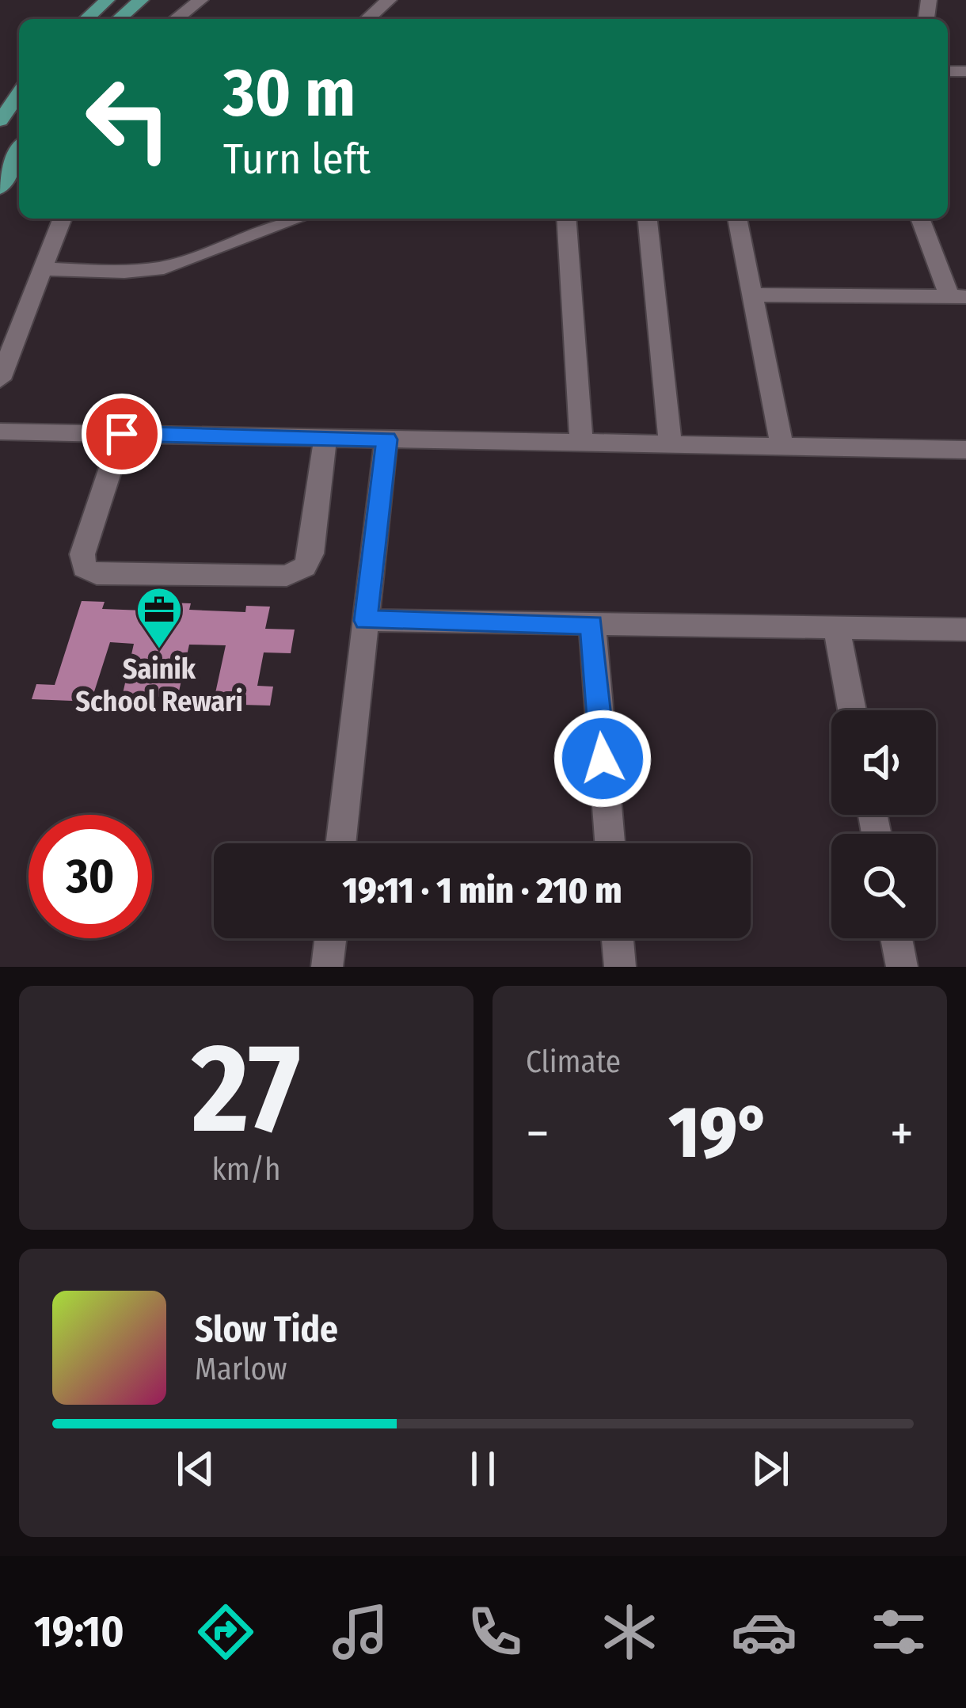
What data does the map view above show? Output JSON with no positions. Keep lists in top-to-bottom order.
{
  "places": {
    "office": ["Sainik School Rewari"]
  },
  "page": {
    "turn": ["30 m", "Turn left"],
    "limit": "30",
    "trip": "19:11 · 1 min · 210 m",
    "tile": [
      ["27", "km/h"],
      "Climate"
    ],
    "heat": ["−", "19°", "+"],
    "song": ["Slow Tide", "Marlow"],
    "tabs": "19:10"
  }
}
